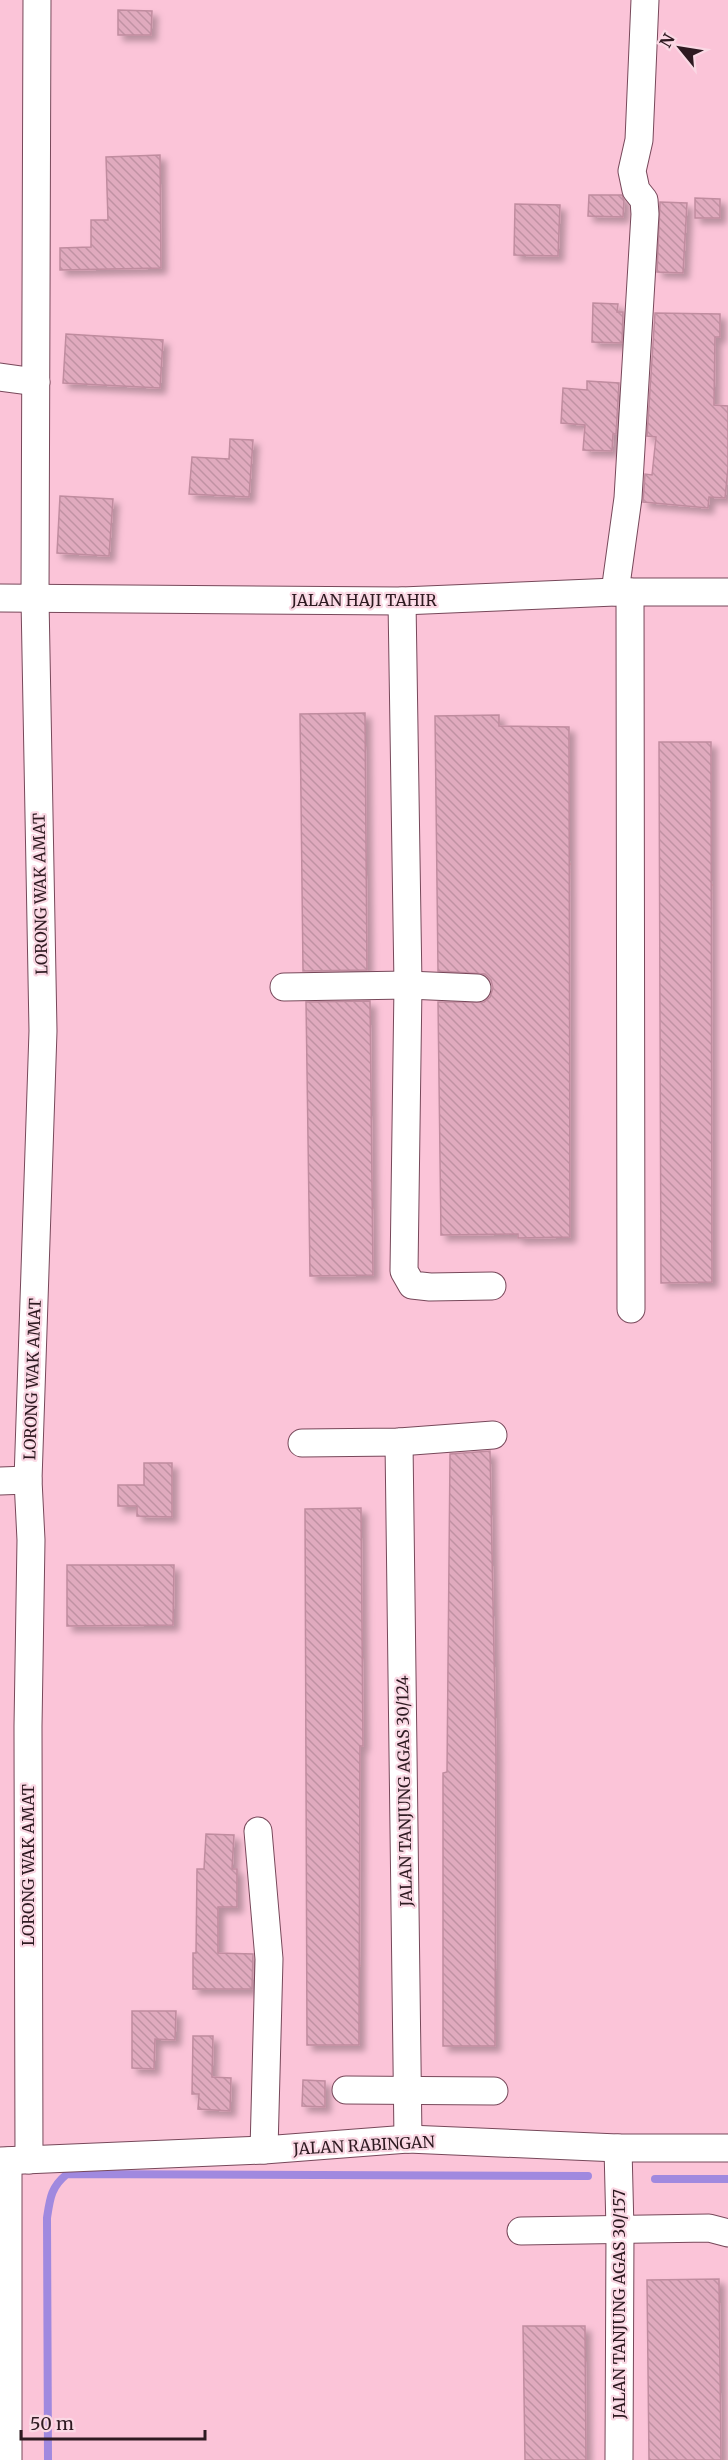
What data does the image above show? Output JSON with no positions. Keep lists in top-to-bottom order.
{
  "streets": {
    "street": [
      "JALAN HAJI TAHIR",
      "LORONG WAK AMAT",
      "JALAN TANJUNG AGAS 30/124",
      "JALAN RABINGAN",
      "JALAN TANJUNG AGAS 30/157"
    ]
  },
  "crossings": [
    ["JALAN HAJI TAHIR", "LORONG WAK AMAT"],
    ["LORONG WAK AMAT", "JALAN RABINGAN"],
    ["JALAN TANJUNG AGAS 30/124", "JALAN RABINGAN"],
    ["JALAN RABINGAN", "JALAN TANJUNG AGAS 30/157"]
  ],
  "scale_bar": "50 m",
  "north": "top left"
}
